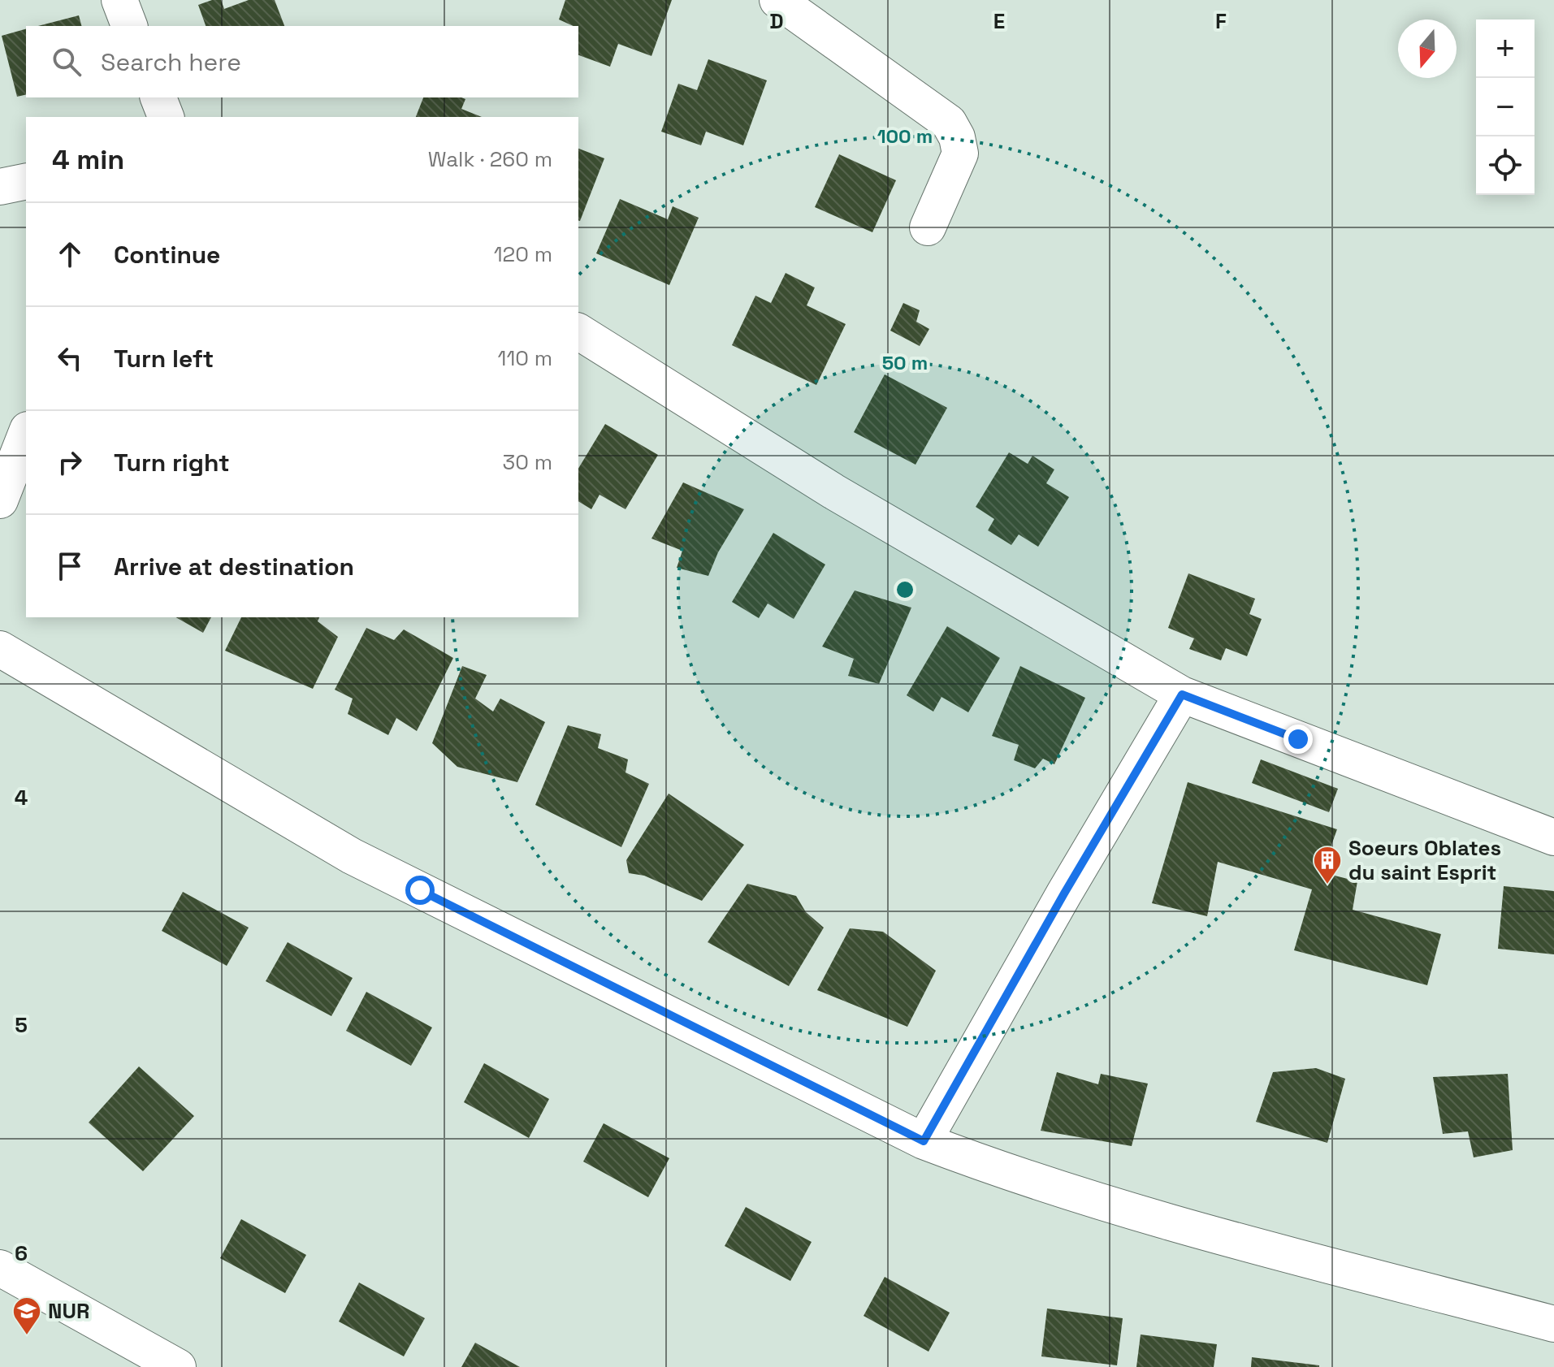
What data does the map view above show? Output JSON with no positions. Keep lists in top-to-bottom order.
{
  "places": {
    "building": ["Soeurs Oblates du saint Esprit"],
    "school or university": ["NUR"]
  },
  "north": "bottom",
  "page": {
    "map_buttons": ["+", "−"],
    "search": "Search here",
    "heading": ["4 min", "Walk · 260 m"],
    "list": [
      ["Continue", "120 m"],
      ["Turn left", "110 m"],
      ["Turn right", "30 m"],
      "Arrive at destination"
    ]
  },
  "grid": {
    "columns": ["D", "E", "F"],
    "rows": ["4", "5", "6"]
  },
  "rings": ["100 m", "50 m"]
}
